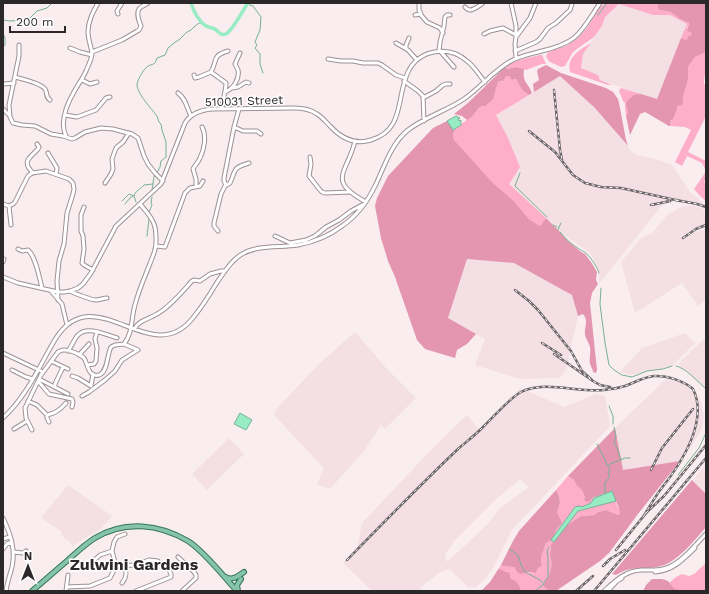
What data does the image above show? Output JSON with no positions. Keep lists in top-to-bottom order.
{
  "streets": {
    "street": ["510031 Street"]
  },
  "districts": ["Zulwini Gardens"],
  "scale_bar": "200 m",
  "north": "top"
}
